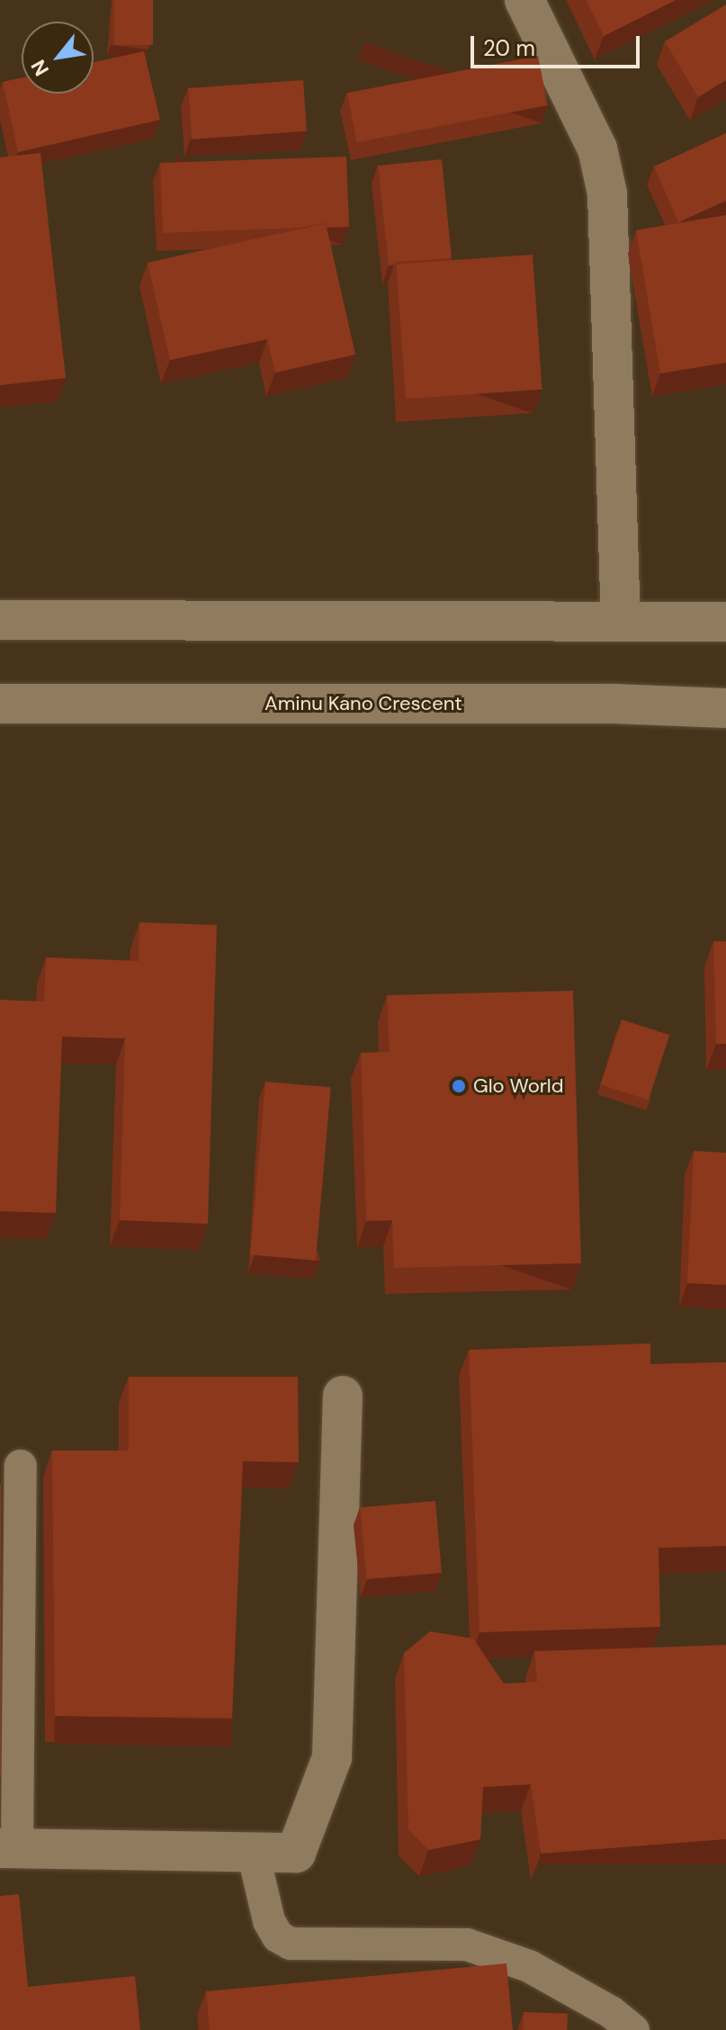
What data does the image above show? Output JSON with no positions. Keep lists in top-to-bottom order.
{
  "streets": {
    "street": ["Aminu Kano Crescent"]
  },
  "places": ["Glo World"],
  "scale_bar": "20 m",
  "north": "bottom left"
}
